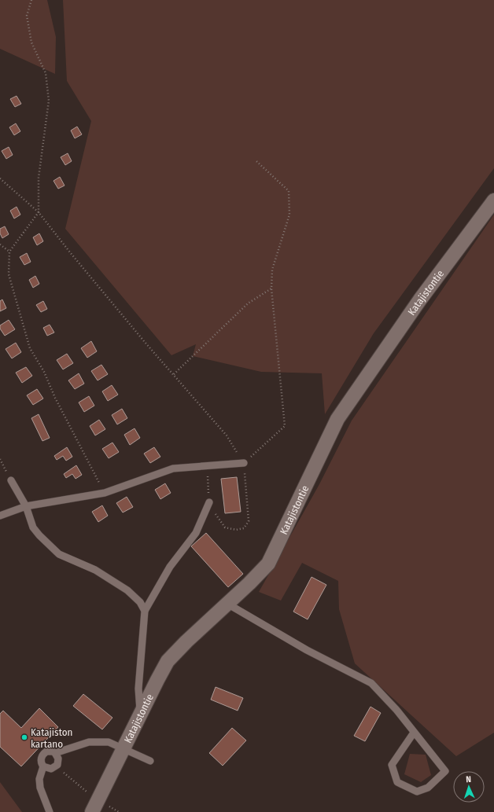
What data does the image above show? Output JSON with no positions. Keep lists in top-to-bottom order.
{
  "streets": {
    "street": ["Katajistontie"]
  },
  "places": ["Katajiston kartano"],
  "north": "top"
}
